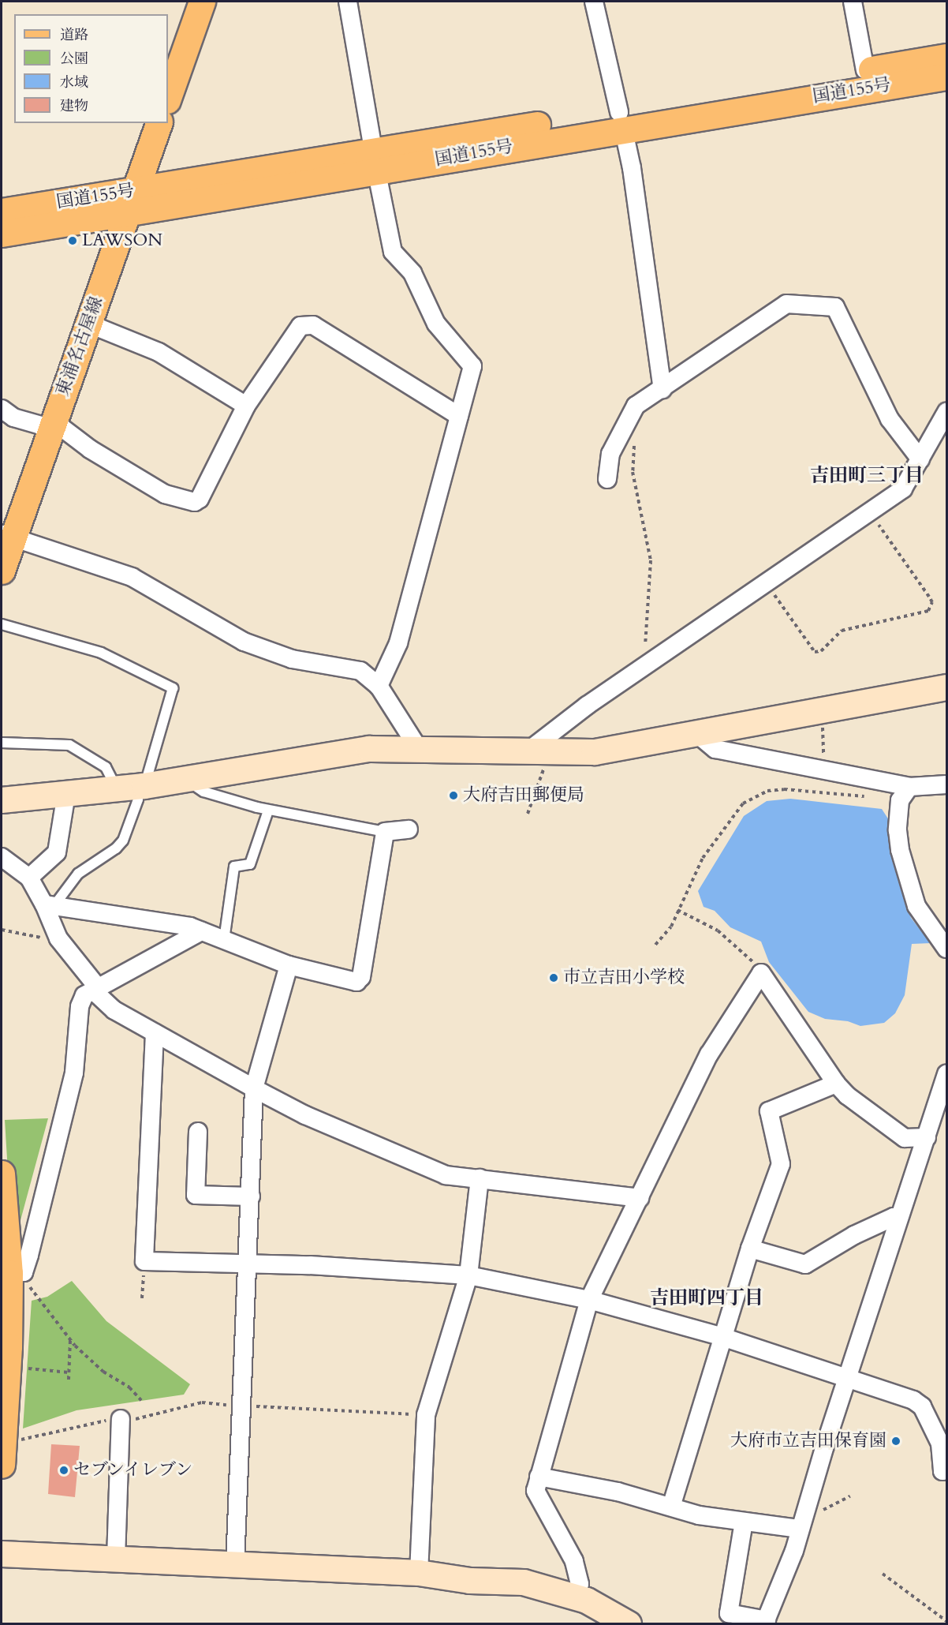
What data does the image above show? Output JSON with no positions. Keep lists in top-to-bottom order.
{
  "streets": {
    "main road": ["国道155号", "東浦名古屋線"]
  },
  "crossings": [
    ["国道155号", "東浦名古屋線"]
  ],
  "districts": ["吉田町三丁目", "吉田町四丁目"],
  "places": [
    "LAWSON",
    "大府吉田郵便局",
    "市立吉田小学校",
    "大府市立吉田保育園",
    "セブンイレブン"
  ],
  "legend": [
    "道路",
    "公園",
    "水域",
    "建物"
  ]
}
